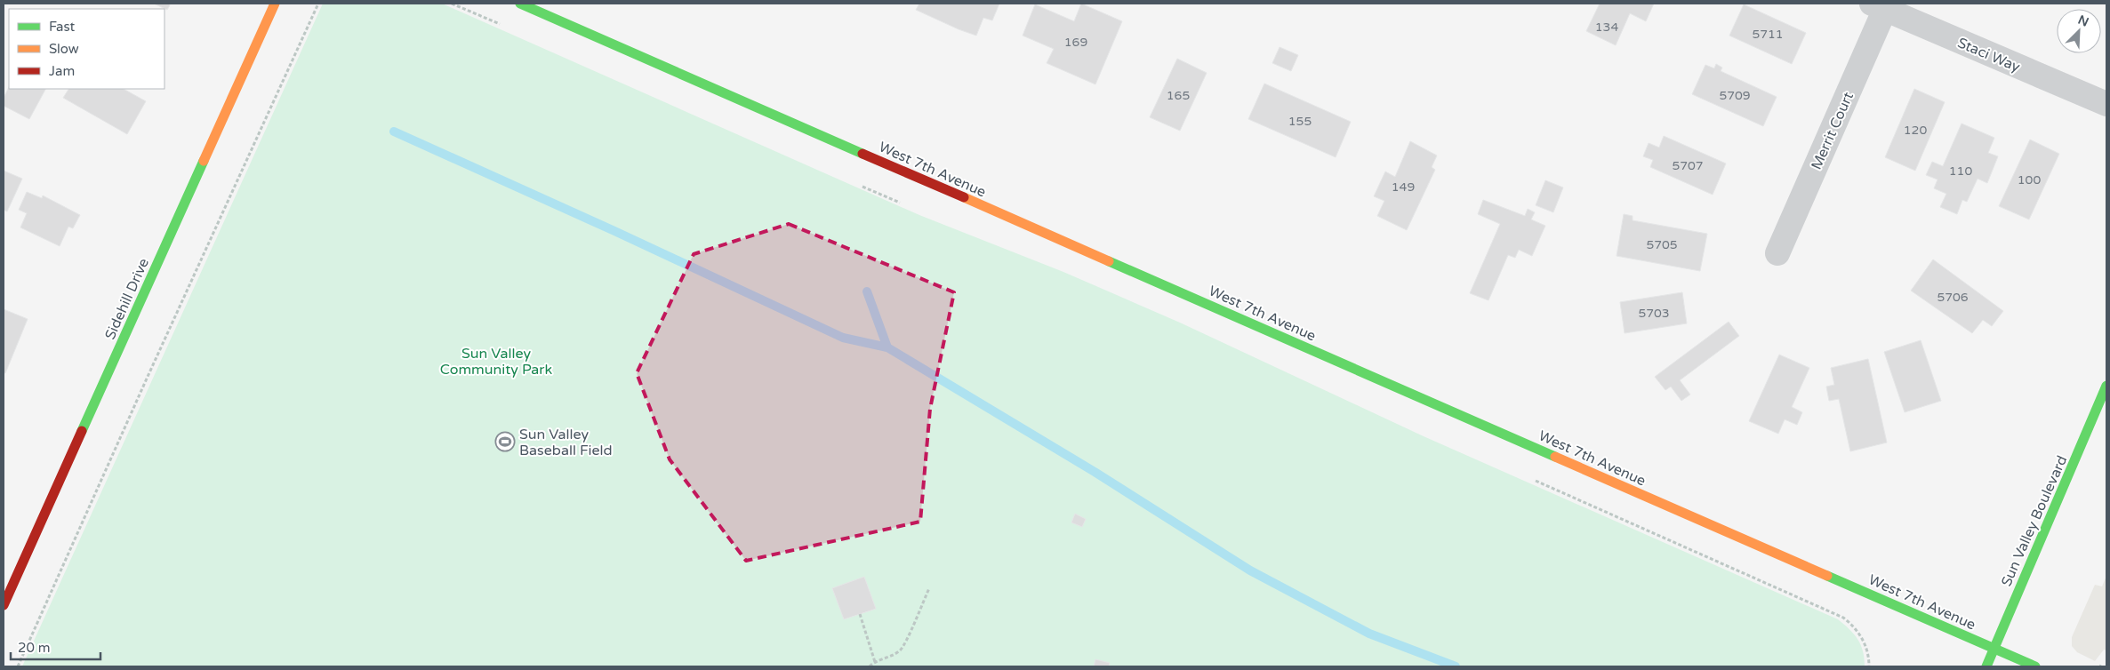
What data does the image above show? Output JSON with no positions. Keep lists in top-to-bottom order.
{
  "streets": {
    "main road": ["West 7th Avenue", "Sidehill Drive", "Sun Valley Boulevard"],
    "street": ["Staci Way", "Merrit Court"]
  },
  "crossings": [
    ["Staci Way", "Merrit Court"],
    ["West 7th Avenue", "Sun Valley Boulevard"]
  ],
  "parks": ["Sun Valley Community Park"],
  "places": {
    "sports": ["Sun Valley Baseball Field"]
  },
  "house_numbers": [
    "134",
    "5711",
    "169",
    "165",
    "5709",
    "155",
    "120",
    "5707",
    "110",
    "100",
    "149",
    "5705",
    "5706",
    "5703"
  ],
  "legend": ["Fast", "Slow", "Jam"],
  "scale_bar": "20 m",
  "north": "top right"
}
